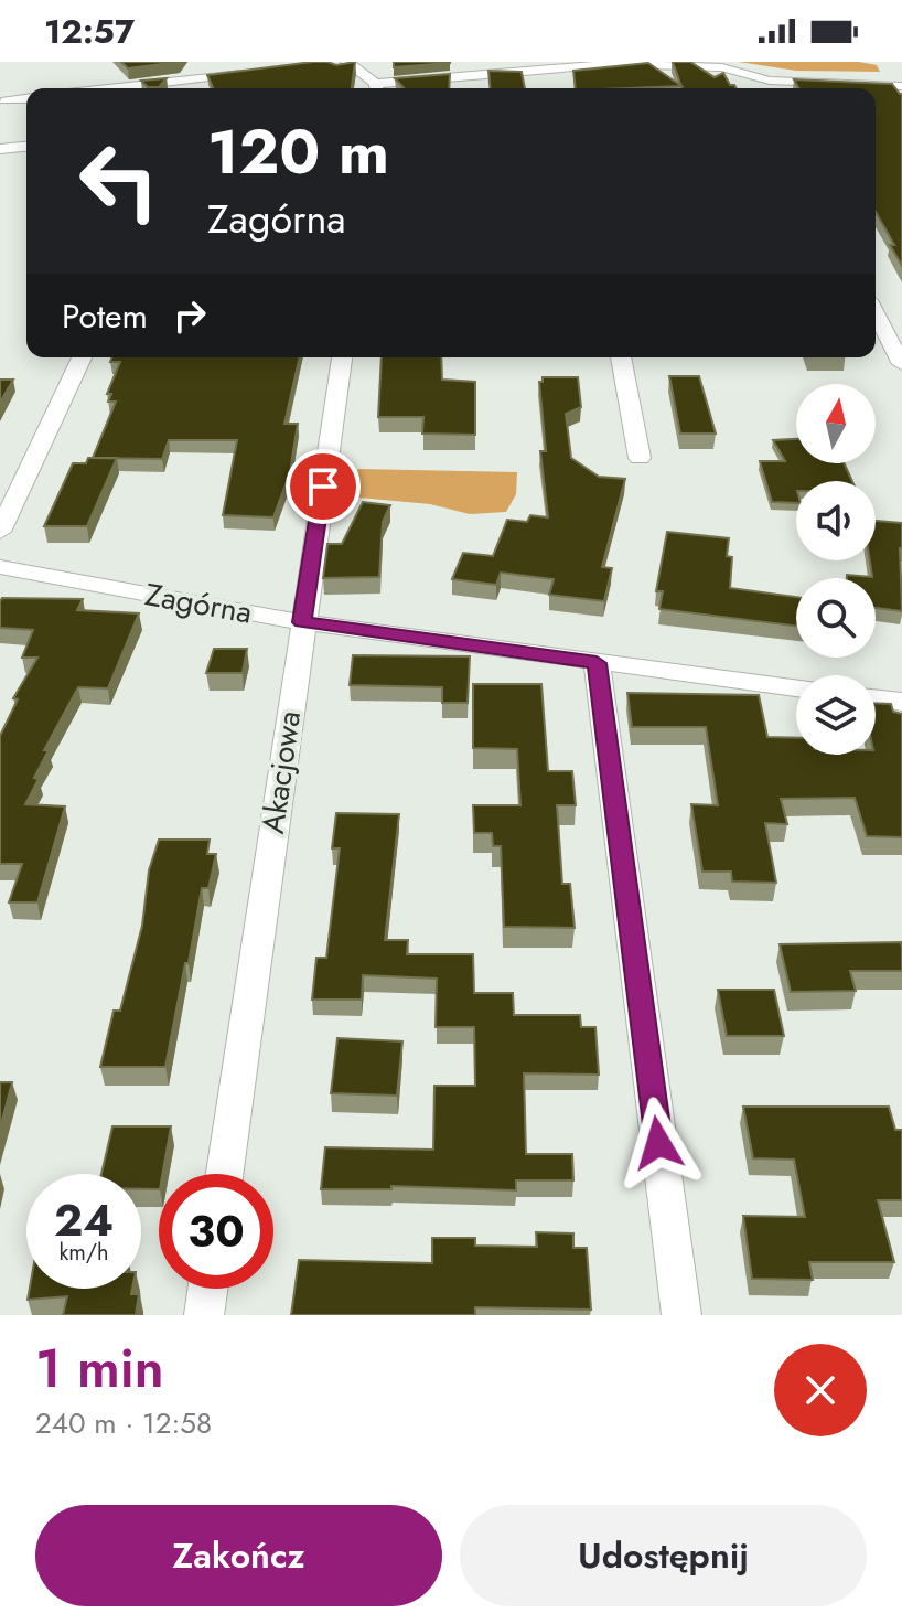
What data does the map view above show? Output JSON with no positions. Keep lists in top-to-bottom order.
{
  "streets": {
    "street": ["Zagórna", "Akacjowa"]
  },
  "crossings": [
    ["Zagórna", "Akacjowa"]
  ],
  "north": "top",
  "page": {
    "status": "12:57",
    "turn": ["120 m", "Zagórna"],
    "then": "Potem",
    "speed": "24 km/h",
    "limit": "30",
    "heading": ["1 min", "240 m · 12:58"],
    "buttons": ["Zakończ", "Udostępnij"]
  }
}
